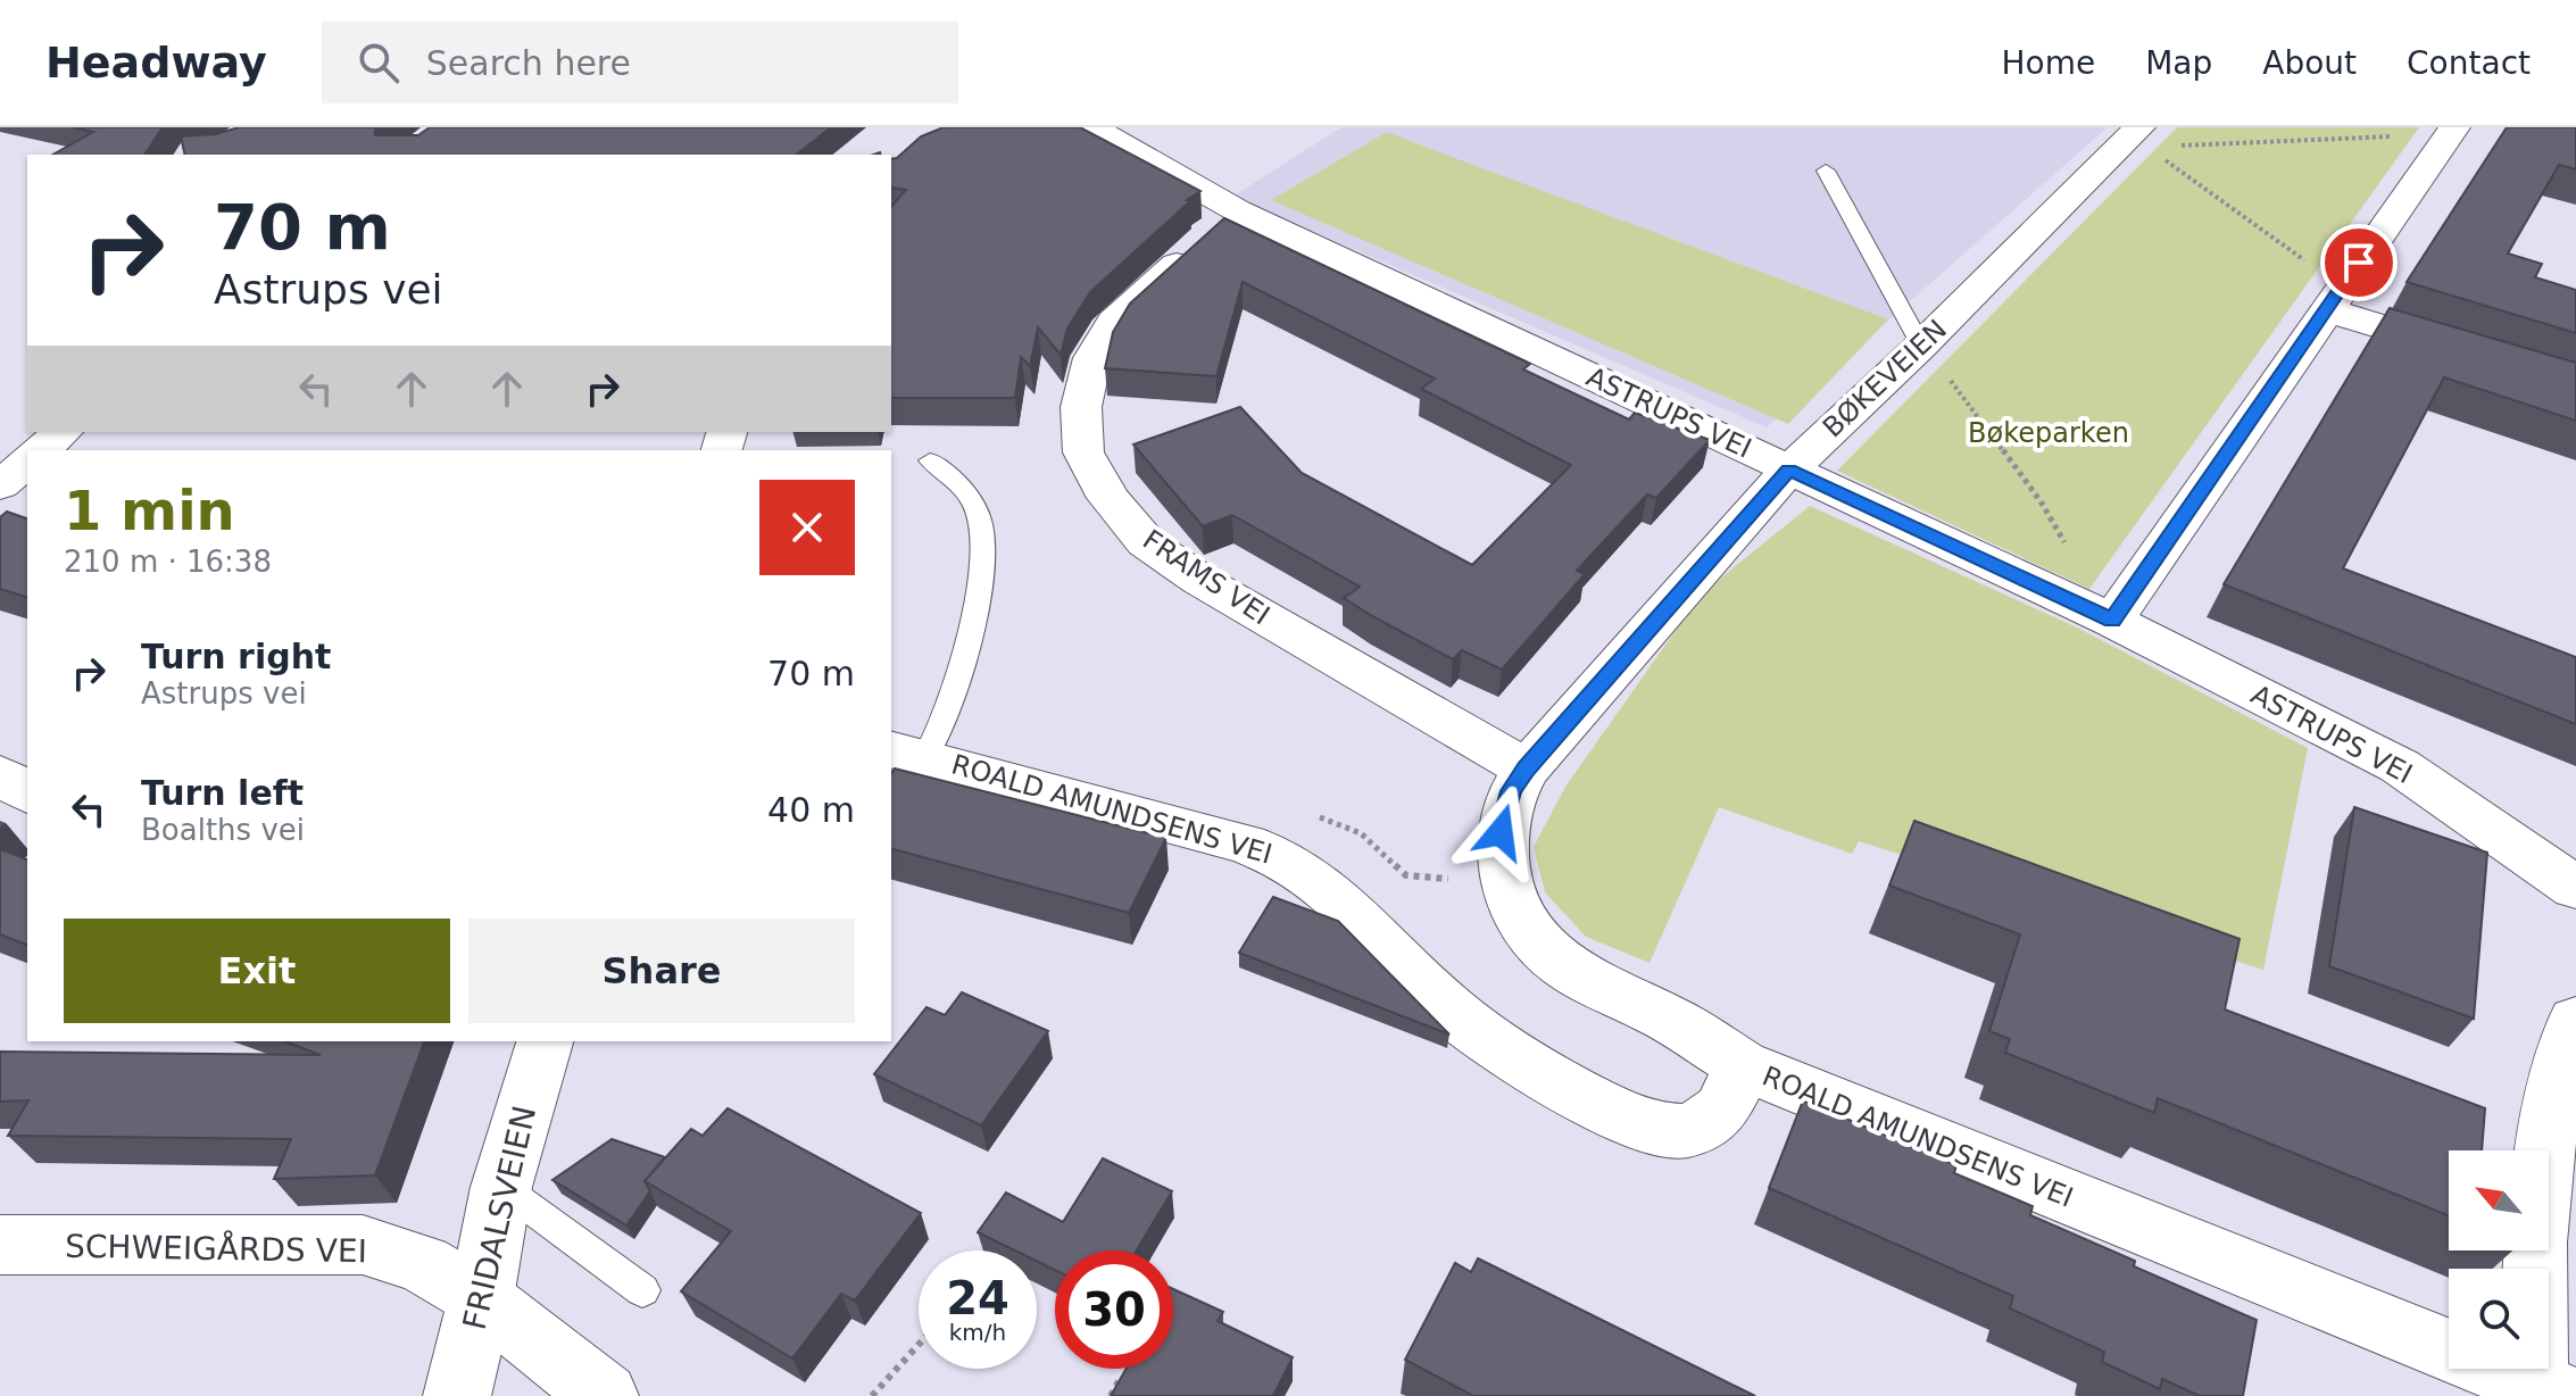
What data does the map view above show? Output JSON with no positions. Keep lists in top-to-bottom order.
{
  "streets": {
    "street": [
      "BØKEVEIEN",
      "ASTRUPS VEI",
      "FRAMS VEI",
      "ROALD AMUNDSENS VEI",
      "FRIDALSVEIEN",
      "SCHWEIGÅRDS VEI"
    ]
  },
  "crossings": [
    ["BØKEVEIEN", "ASTRUPS VEI"],
    ["BØKEVEIEN", "FRAMS VEI"],
    ["BØKEVEIEN", "ROALD AMUNDSENS VEI"],
    ["ASTRUPS VEI", "FRAMS VEI"],
    ["FRIDALSVEIEN", "SCHWEIGÅRDS VEI"]
  ],
  "parks": ["Bøkeparken"],
  "north": "top left",
  "page": {
    "header": "Headway",
    "search": "Search here",
    "nav": [
      "Home",
      "Map",
      "About",
      "Contact"
    ],
    "turn": ["70 m", "Astrups vei"],
    "heading": ["1 min", "210 m · 16:38"],
    "list": [
      {
        "name": "Turn right",
        "note": "Astrups vei",
        "value": "70 m"
      },
      {
        "name": "Turn left",
        "note": "Boalths vei",
        "value": "40 m"
      }
    ],
    "buttons": ["Exit", "Share"],
    "speed": "24 km/h",
    "limit": "30"
  }
}
